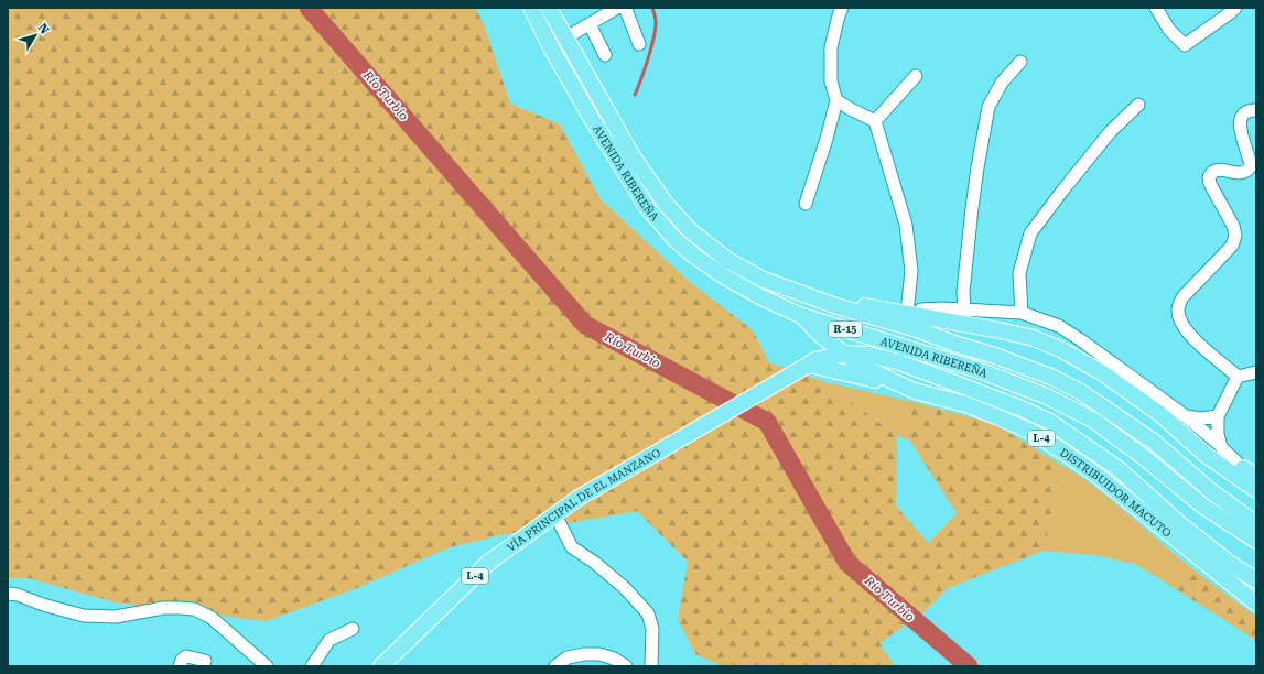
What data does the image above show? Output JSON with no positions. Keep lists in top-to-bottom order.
{
  "streets": {
    "main road": [
      "AVENIDA RIBEREÑA",
      "R-15",
      "L-4",
      "DISTRIBUIDOR MACUTO",
      "VÍA PRINCIPAL DE EL MANZANO"
    ]
  },
  "crossings": [
    ["AVENIDA RIBEREÑA", "DISTRIBUIDOR MACUTO"],
    ["DISTRIBUIDOR MACUTO", "VÍA PRINCIPAL DE EL MANZANO"]
  ],
  "water": ["Río Turbio"],
  "north": "top right"
}
